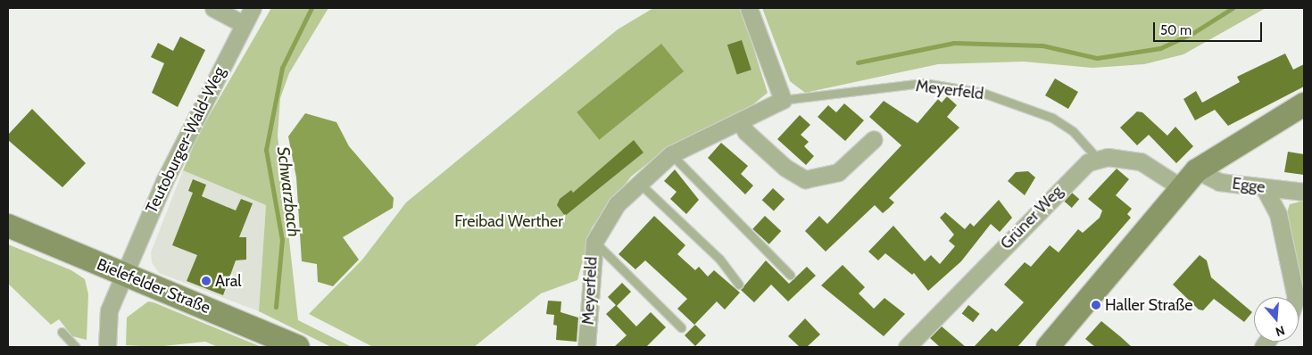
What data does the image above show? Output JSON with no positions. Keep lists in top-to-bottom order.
{
  "streets": {
    "street": [
      "Meyerfeld",
      "Teutoburger-Wald-Weg",
      "Egge",
      "Grüner Weg",
      "Bielefelder Straße"
    ]
  },
  "crossings": [
    ["Meyerfeld", "Grüner Weg"],
    ["Teutoburger-Wald-Weg", "Bielefelder Straße"]
  ],
  "water": ["Schwarzbach"],
  "parks": ["Freibad Werther"],
  "places": ["Aral", "Haller Straße"],
  "scale_bar": "50 m",
  "north": "bottom"
}
